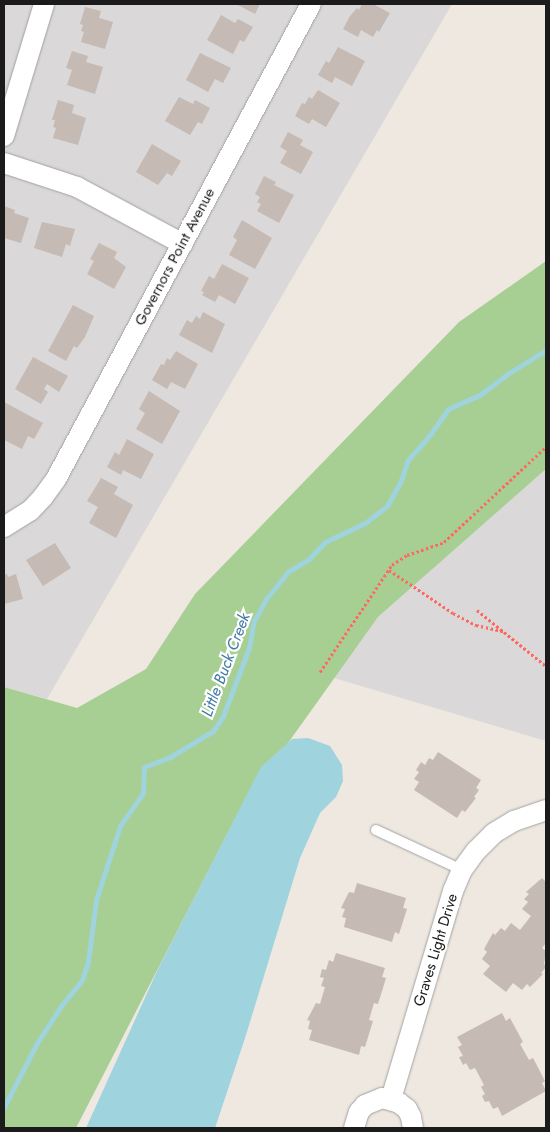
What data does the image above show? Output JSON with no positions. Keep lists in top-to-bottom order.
{
  "streets": {
    "street": ["Governors Point Avenue", "Graves Light Drive"]
  },
  "water": ["Little Buck Creek"]
}
